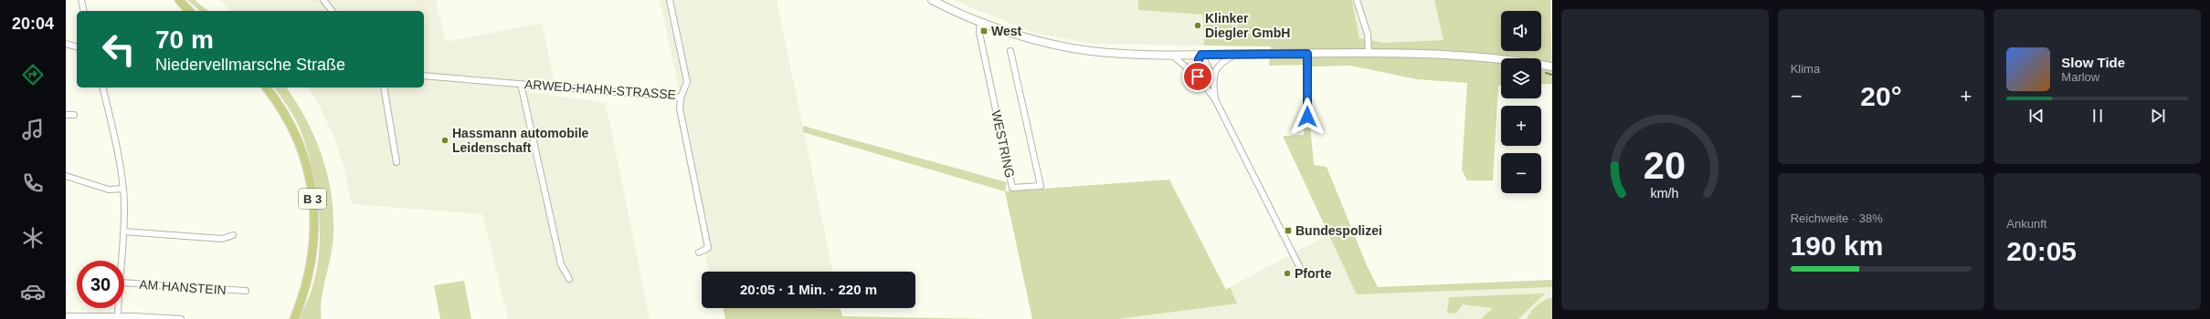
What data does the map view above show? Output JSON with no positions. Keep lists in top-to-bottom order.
{
  "streets": {
    "main road": ["B 3"],
    "street": ["ARWED-HAHN-STRASSE", "WESTRING", "AM HANSTEIN"]
  },
  "places": {
    "other": ["Klinker Diegler GmbH", "Hassmann automobile Leidenschaft", "Pforte"],
    "transit": ["West", "Bundespolizei"]
  },
  "page": {
    "tabs": "20:04",
    "tile": [
      "Klima",
      ["Reichweite · 38%", "190 km"],
      ["Ankunft", "20:05"]
    ],
    "map_buttons": ["+", "−"],
    "turn": ["70 m", "Niedervellmarsche Straße"],
    "song": ["Slow Tide", "Marlow"],
    "heat": ["−", "20°", "+"],
    "limit": "30",
    "trip": "20:05 · 1 Min. · 220 m",
    "gauge": ["20", "km/h"]
  }
}
